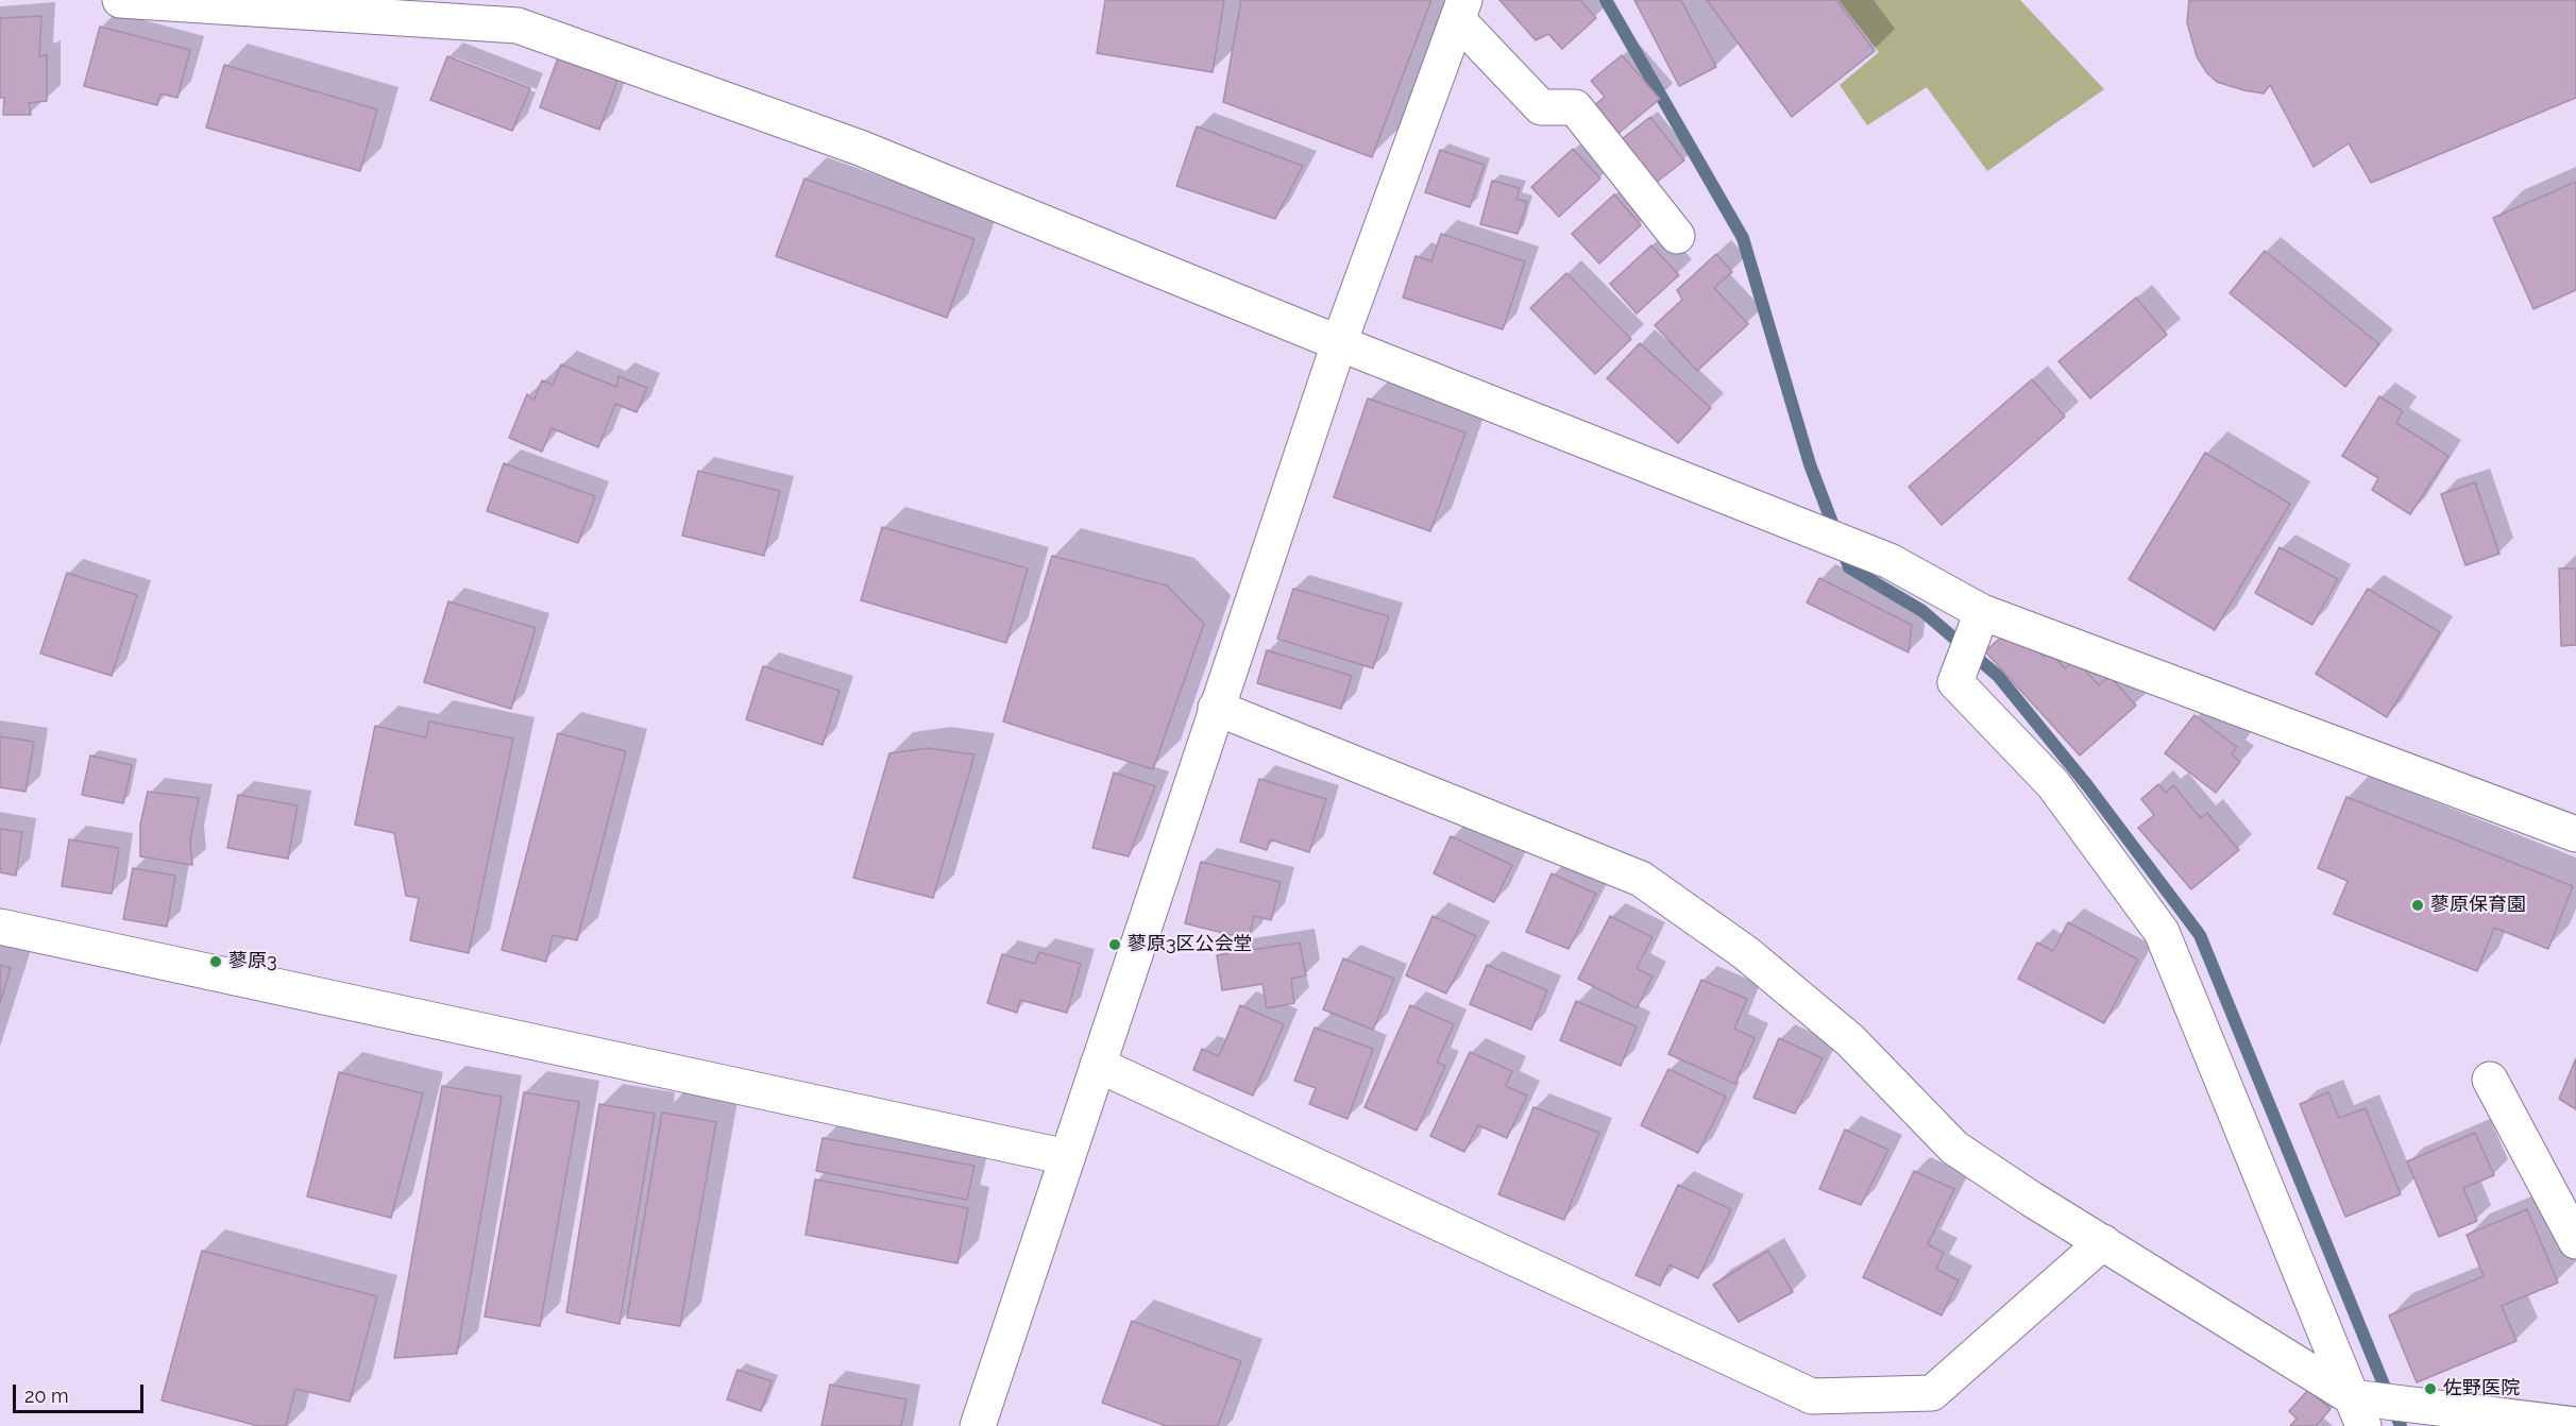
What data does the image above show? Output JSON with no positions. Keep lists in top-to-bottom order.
{
  "places": [
    "蓼原保育園",
    "蓼原3区公会堂",
    "蓼原3",
    "佐野医院"
  ],
  "scale_bar": "20 m"
}
